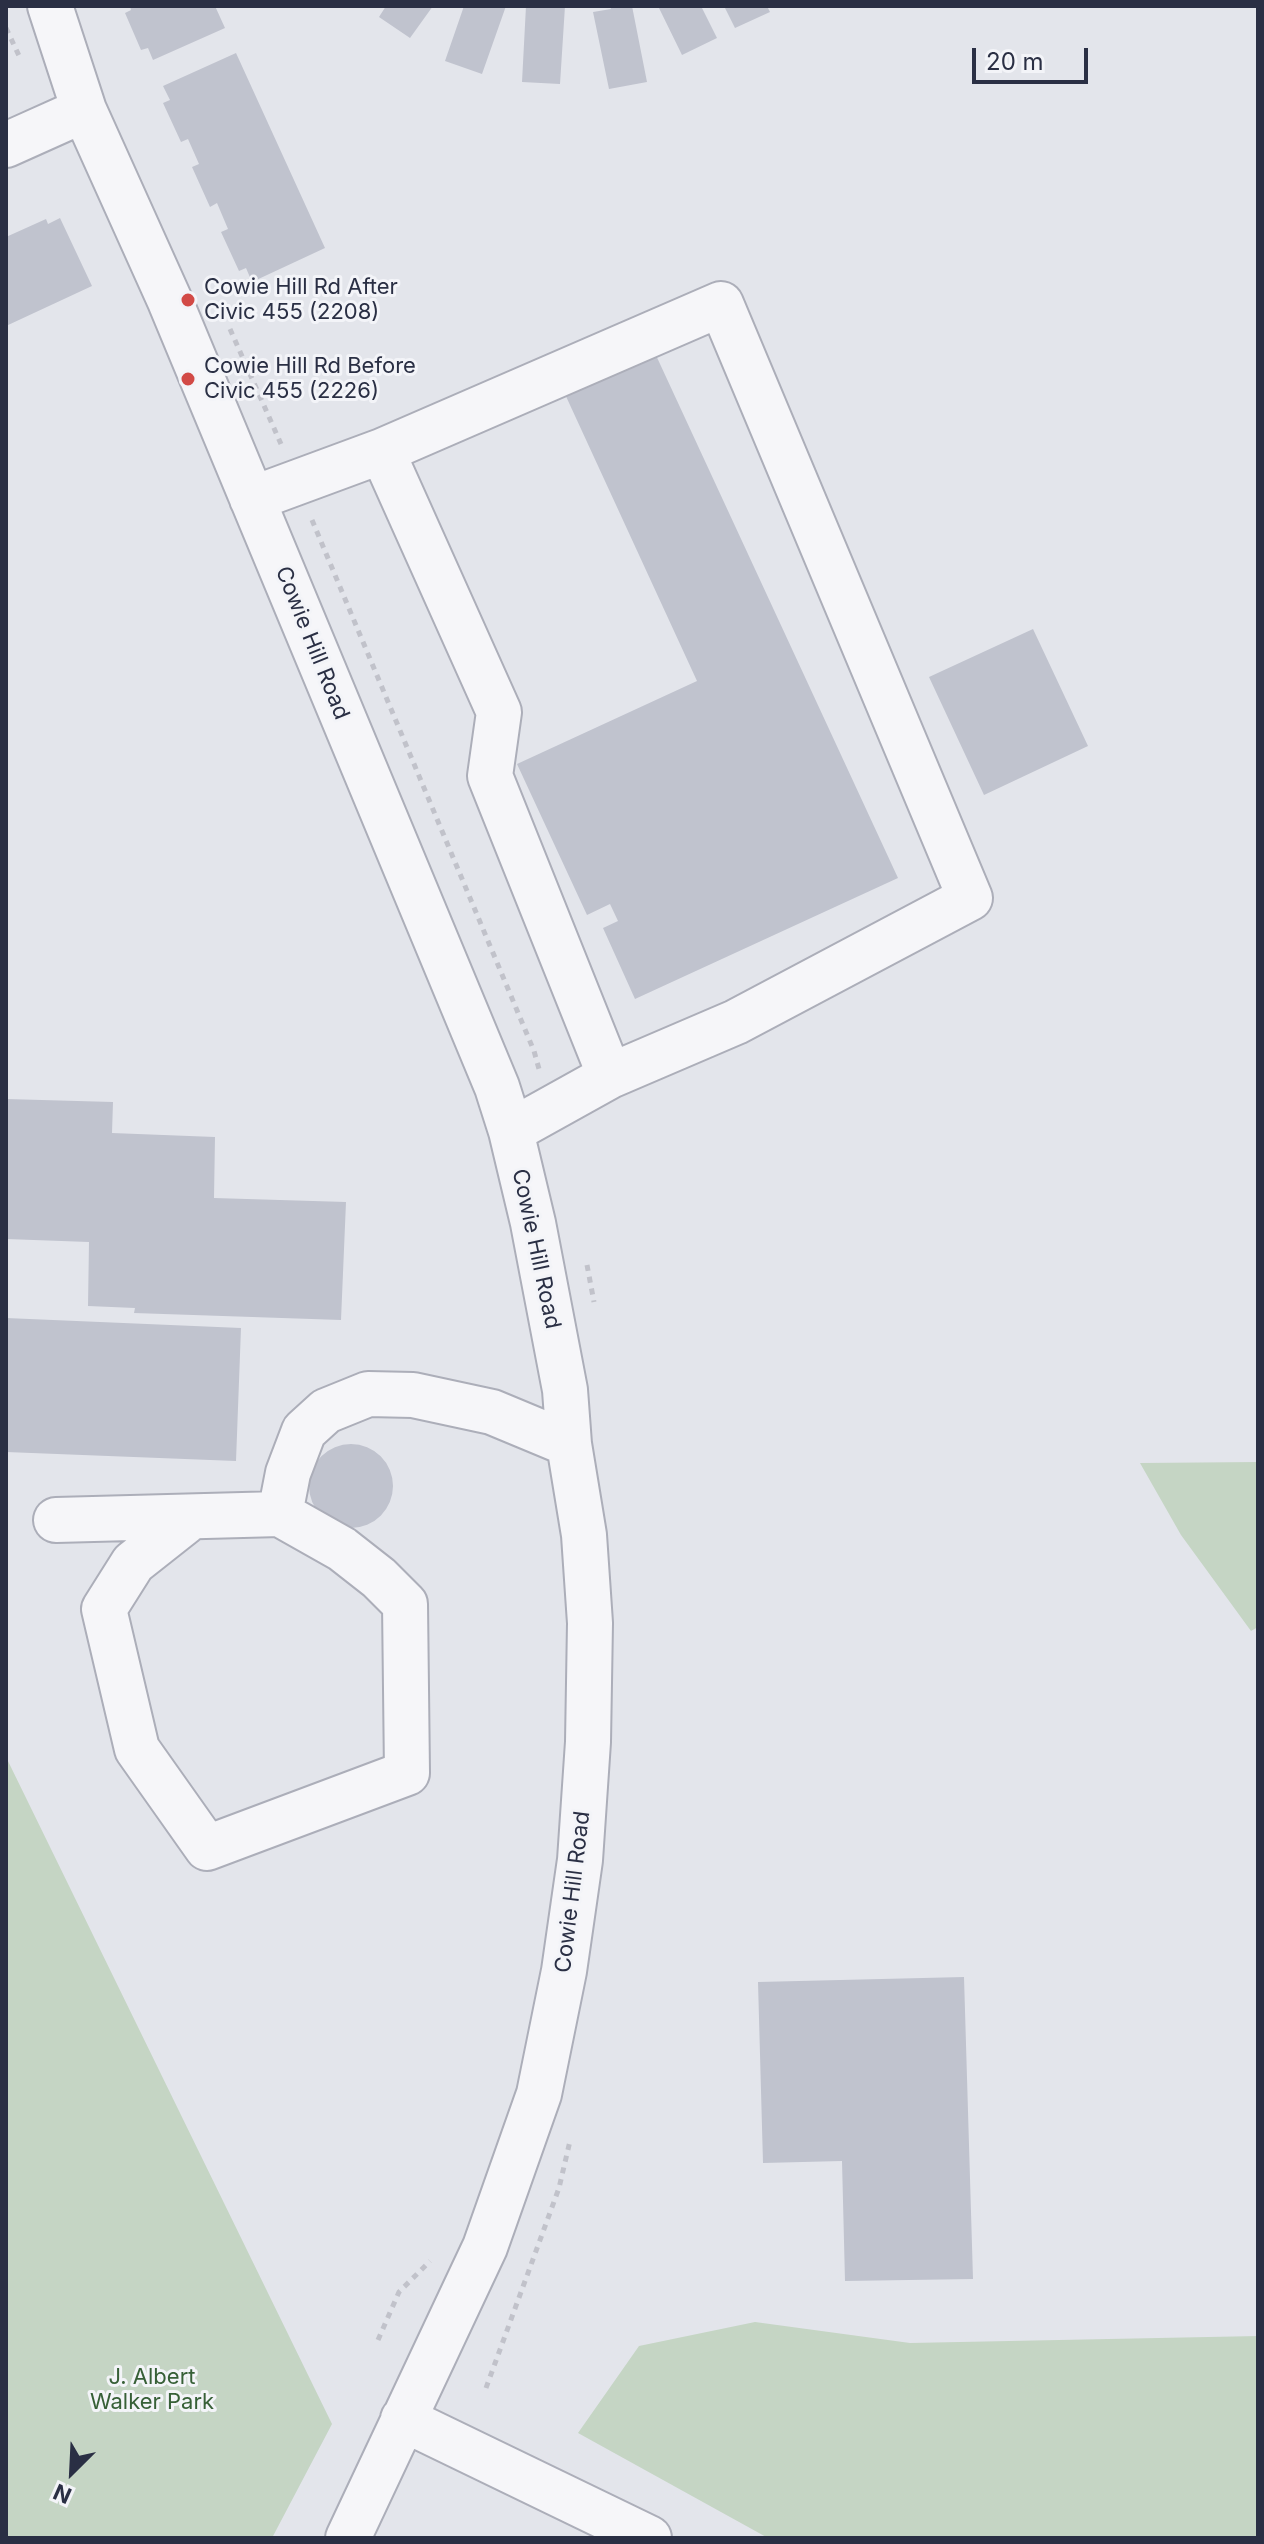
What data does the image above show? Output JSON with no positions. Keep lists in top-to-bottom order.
{
  "streets": {
    "street": ["Cowie Hill Road"]
  },
  "parks": ["J. Albert Walker Park"],
  "places": ["Cowie Hill Rd After Civic 455 (2208)", "Cowie Hill Rd Before Civic 455 (2226)"],
  "scale_bar": "20 m",
  "north": "bottom left"
}
